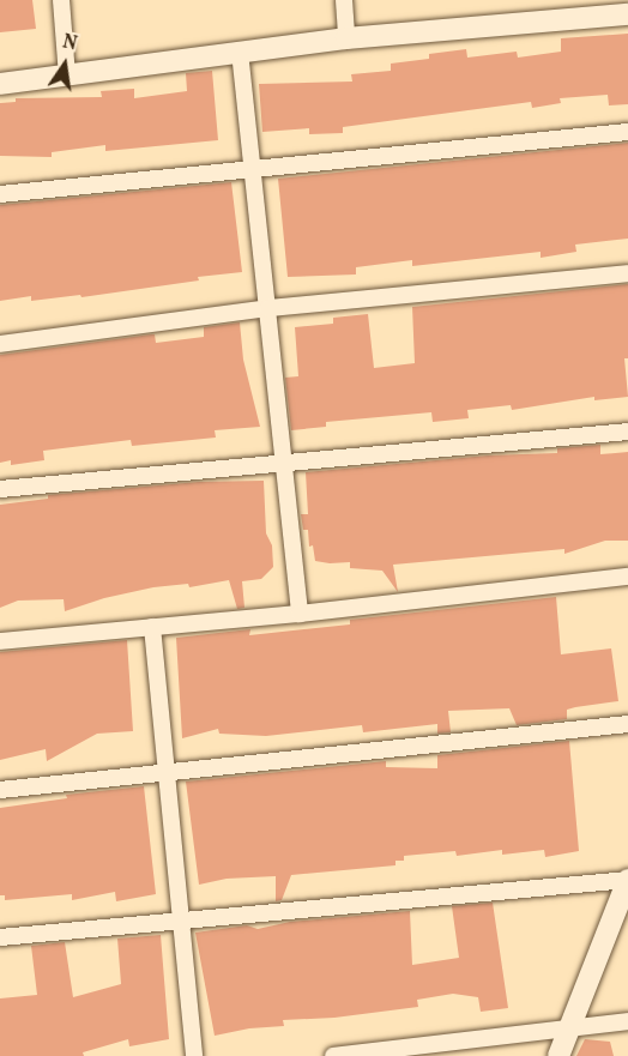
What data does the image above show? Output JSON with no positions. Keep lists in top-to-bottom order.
{
  "north": "top"
}
